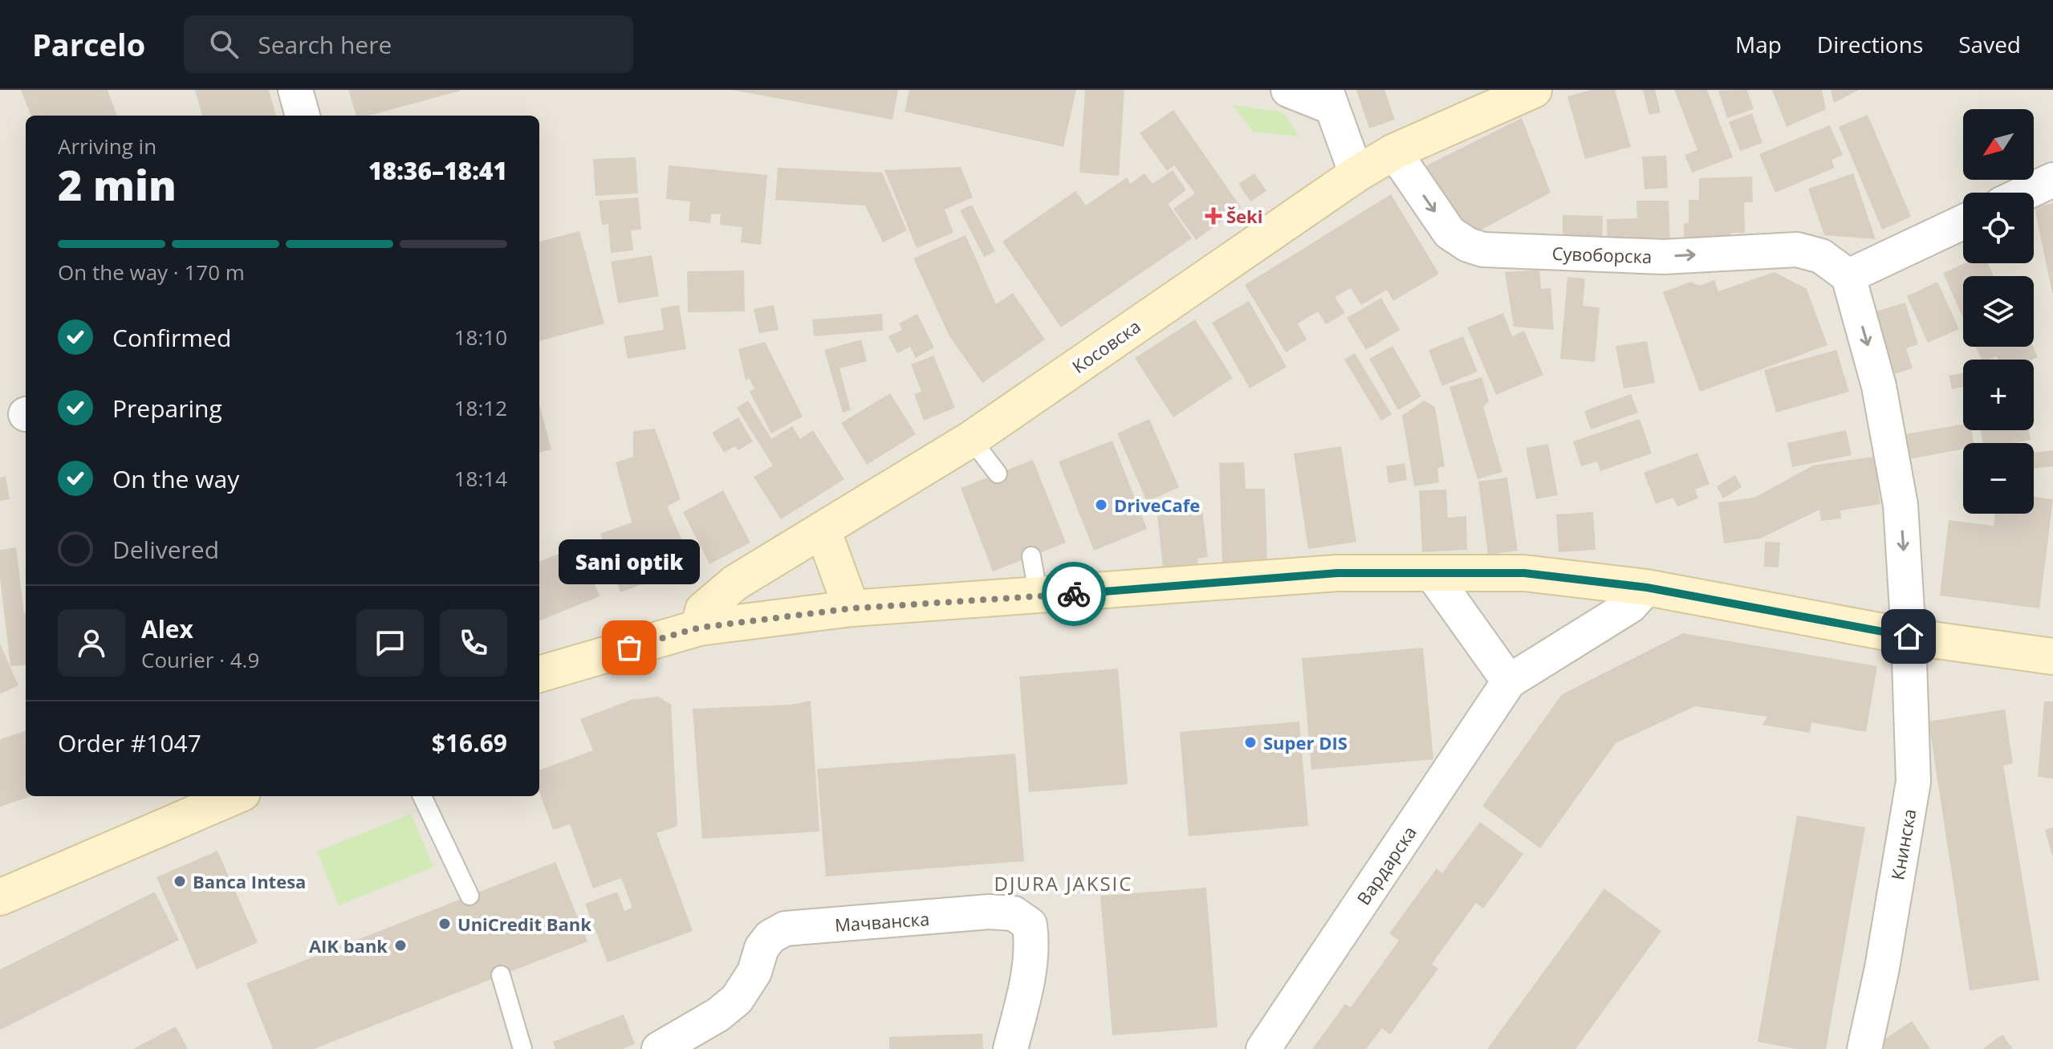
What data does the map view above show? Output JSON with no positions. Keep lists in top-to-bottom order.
{
  "streets": {
    "main road": ["Косовска"],
    "street": [
      "Сувоборска",
      "Книнска",
      "Вардарска",
      "Мачванска"
    ]
  },
  "crossings": [
    ["Сувоборска", "Косовска"]
  ],
  "one_way": ["Сувоборска"],
  "districts": ["DJURA JAKSIC"],
  "places": {
    "health": ["Šeki"],
    "other": [
      "DriveCafe",
      "Sani optik",
      "Super DIS",
      "Banca Intesa",
      "UniCredit Bank",
      "AIK bank"
    ]
  },
  "north": "bottom left",
  "page": {
    "header": "Parcelo",
    "search": "Search here",
    "nav": ["Map", "Directions", "Saved"],
    "map_buttons": ["+", "−"],
    "heading": ["2 min", "Arriving in", "18:36–18:41"],
    "panel": [
      "Alex",
      "Courier · 4.9",
      "Order #1047",
      "$16.69"
    ],
    "bar": "On the way · 170 m",
    "list": [
      ["Confirmed", "18:10"],
      ["Preparing", "18:12"],
      ["On the way", "18:14"],
      "Delivered"
    ],
    "bubble": "Sani optik"
  }
}
